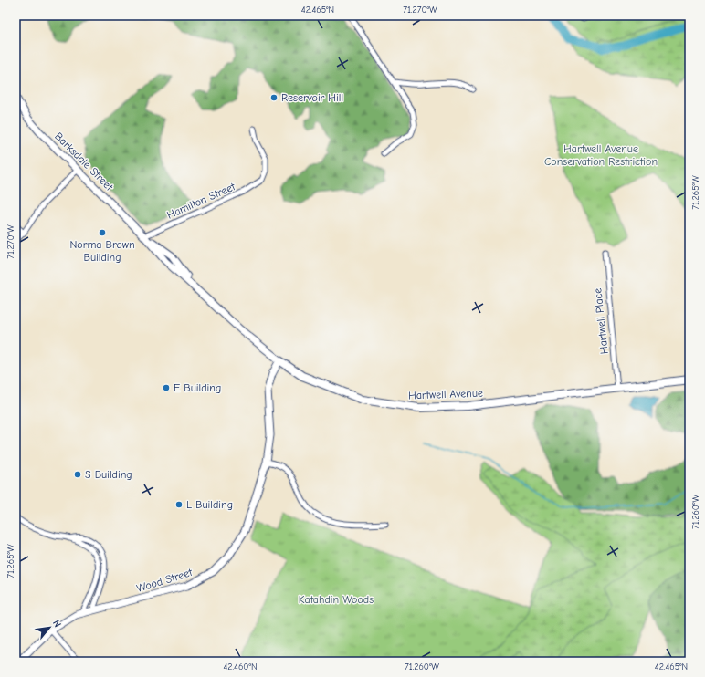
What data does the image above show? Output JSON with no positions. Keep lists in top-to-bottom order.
{
  "streets": {
    "main road": ["Hartwell Avenue"],
    "street": [
      "Barksdale Street",
      "Hamilton Street",
      "Hartwell Place",
      "Wood Street"
    ]
  },
  "crossings": [
    ["Barksdale Street", "Hamilton Street"],
    ["Barksdale Street", "Hartwell Avenue"],
    ["Hartwell Place", "Hartwell Avenue"],
    ["Hartwell Avenue", "Wood Street"]
  ],
  "parks": ["Hartwell Avenue Conservation Restriction", "Katahdin Woods"],
  "places": [
    "Reservoir Hill",
    "Norma Brown Building",
    "E Building",
    "S Building",
    "L Building"
  ],
  "north": "top right",
  "coordinates": [
    "42.465°N",
    "71.270°W",
    "71.265°W",
    "71.260°W",
    "42.460°N"
  ]
}
